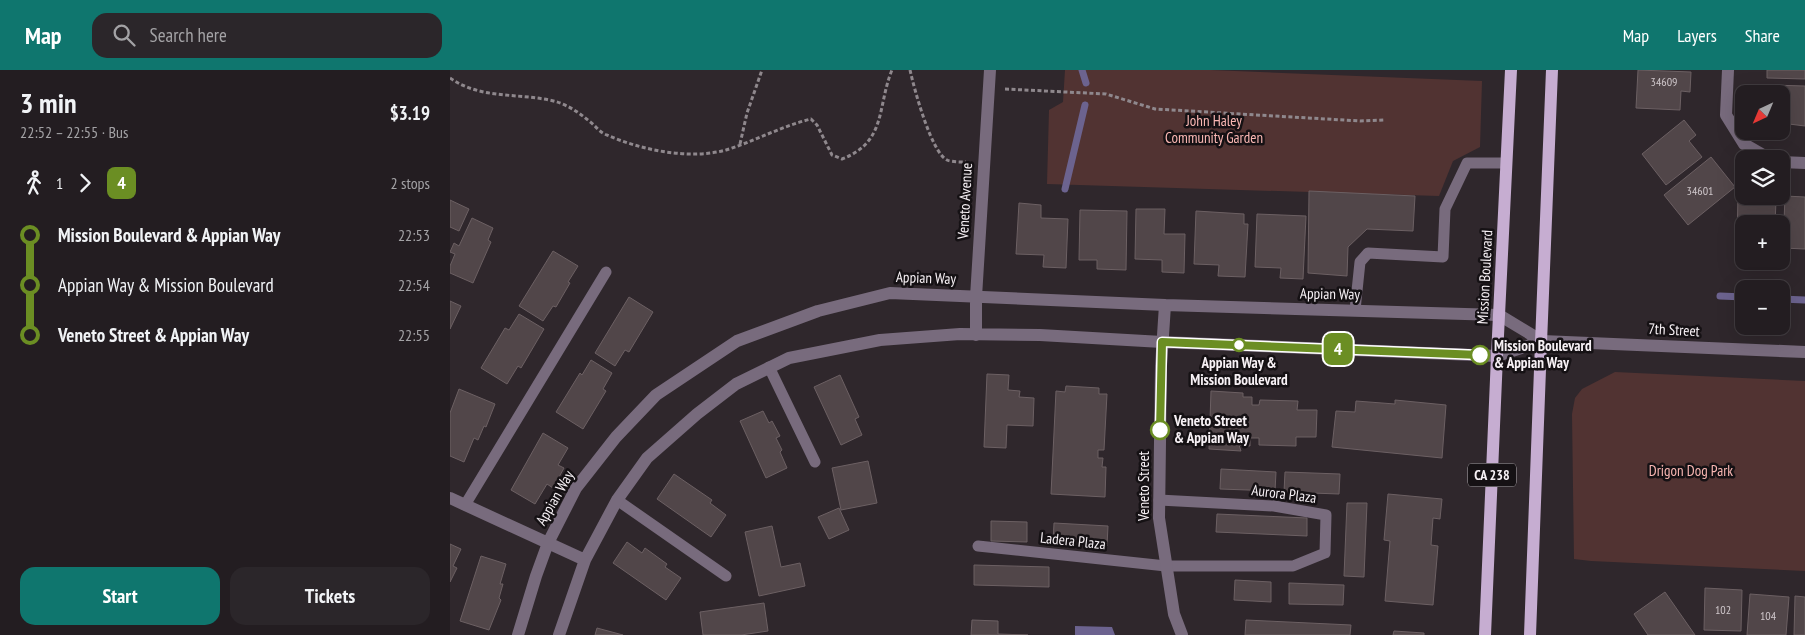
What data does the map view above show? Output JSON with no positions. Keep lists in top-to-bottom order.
{
  "streets": {
    "main road": ["Mission Boulevard", "CA 238"],
    "street": [
      "Veneto Avenue",
      "Appian Way",
      "7th Street",
      "Veneto Street"
    ],
    "lane": ["Aurora Plaza", "Ladera Plaza"]
  },
  "crossings": [
    ["Veneto Avenue", "Appian Way"],
    ["Mission Boulevard", "Appian Way"],
    ["Mission Boulevard", "7th Street"],
    ["Appian Way", "7th Street"],
    ["Appian Way", "Veneto Street"],
    ["7th Street", "CA 238"],
    ["Veneto Street", "Aurora Plaza"],
    ["Veneto Street", "Ladera Plaza"],
    ["Aurora Plaza", "Ladera Plaza"]
  ],
  "parks": ["John Haley Community Garden", "Drigon Dog Park"],
  "places": ["Appian Way & Mission Boulevard", "Mission Boulevard & Appian Way", "Veneto Street & Appian Way"],
  "lines": ["bus line 4"],
  "house_numbers": [
    "34609",
    "34601",
    "102",
    "104"
  ],
  "north": "bottom left",
  "page": {
    "header": "Map",
    "search": "Search here",
    "nav": ["Map", "Layers", "Share"],
    "heading": ["3 min", "22:52 – 22:55 · Bus", "$3.19"],
    "on_map": "4",
    "map_buttons": ["+", "−"],
    "legs": ["1", "4", "2 stops"],
    "list": [
      {
        "name": "Mission Boulevard & Appian Way",
        "value": "22:53"
      },
      {
        "name": "Appian Way & Mission Boulevard",
        "value": "22:54"
      },
      {
        "name": "Veneto Street & Appian Way",
        "value": "22:55"
      }
    ],
    "buttons": ["Start", "Tickets"]
  }
}
